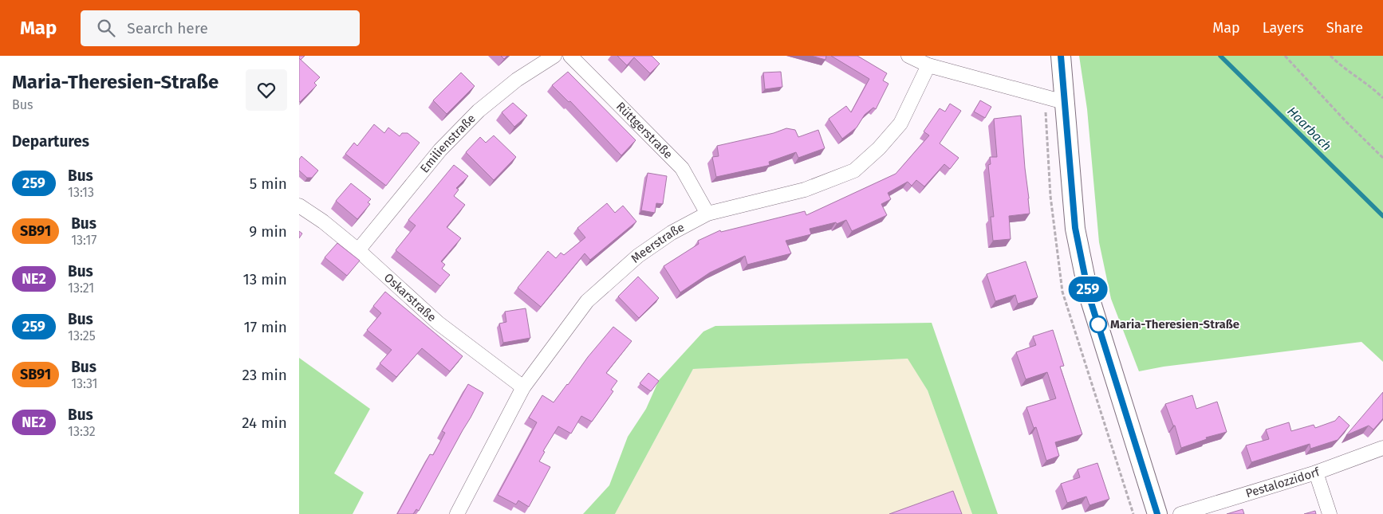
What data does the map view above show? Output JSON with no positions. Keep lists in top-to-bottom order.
{
  "streets": {
    "street": [
      "Rüttgerstraße",
      "Emilienstraße",
      "Meerstraße",
      "Oskarstraße",
      "Pestalozzidorf"
    ]
  },
  "crossings": [
    ["Rüttgerstraße", "Meerstraße"],
    ["Emilienstraße", "Oskarstraße"],
    ["Meerstraße", "Oskarstraße"]
  ],
  "water": ["Haarbach"],
  "places": ["Maria-Theresien-Straße"],
  "lines": ["bus line 259"],
  "page": {
    "header": "Map",
    "search": "Search here",
    "nav": ["Map", "Layers", "Share"],
    "heading": [
      ["Maria-Theresien-Straße", "Bus"],
      "Departures"
    ],
    "on_map": "259",
    "list": [
      {
        "mark": "259",
        "name": "Bus",
        "note": "13:13",
        "value": "5 min"
      },
      {
        "mark": "SB91",
        "name": "Bus",
        "note": "13:17",
        "value": "9 min"
      },
      {
        "mark": "NE2",
        "name": "Bus",
        "note": "13:21",
        "value": "13 min"
      },
      {
        "mark": "259",
        "name": "Bus",
        "note": "13:25",
        "value": "17 min"
      },
      {
        "mark": "SB91",
        "name": "Bus",
        "note": "13:31",
        "value": "23 min"
      },
      {
        "mark": "NE2",
        "name": "Bus",
        "note": "13:32",
        "value": "24 min"
      }
    ]
  }
}
